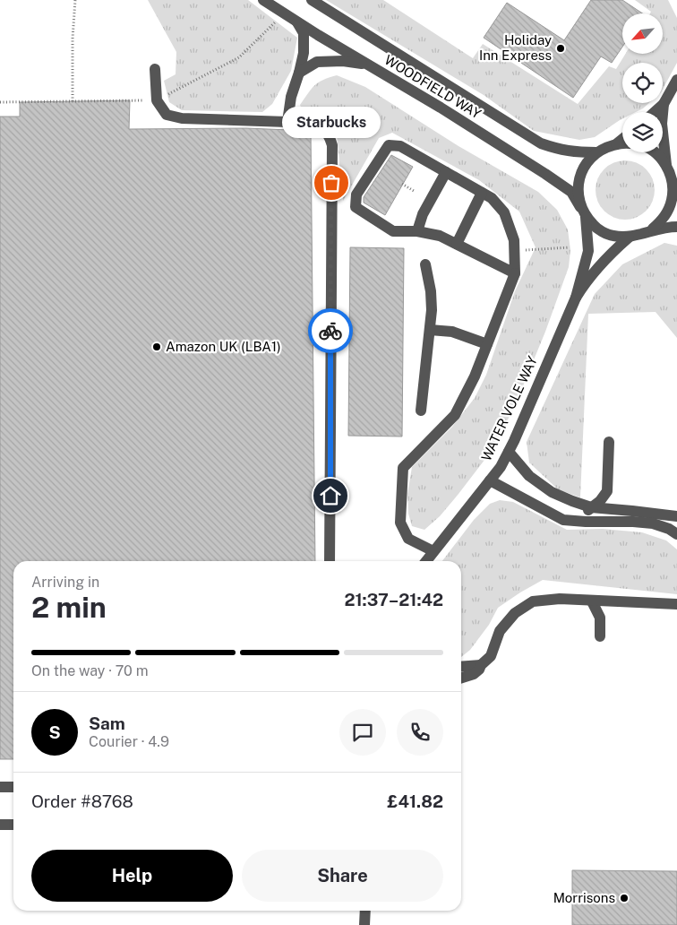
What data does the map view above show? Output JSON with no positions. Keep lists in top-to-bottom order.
{
  "streets": {
    "street": ["WOODFIELD WAY", "WATER VOLE WAY"]
  },
  "crossings": [
    ["WOODFIELD WAY", "WATER VOLE WAY"]
  ],
  "places": [
    "Holiday Inn Express",
    "Starbucks",
    "Amazon UK (LBA1)",
    "Morrisons"
  ],
  "north": "bottom left",
  "page": {
    "bubble": "Starbucks",
    "heading": ["2 min", "Arriving in", "21:37–21:42"],
    "panel": [
      "Sam",
      "Courier · 4.9",
      "Order #8768",
      "£41.82"
    ],
    "bar": "On the way · 70 m",
    "round": "S",
    "buttons": ["Help", "Share"]
  }
}
